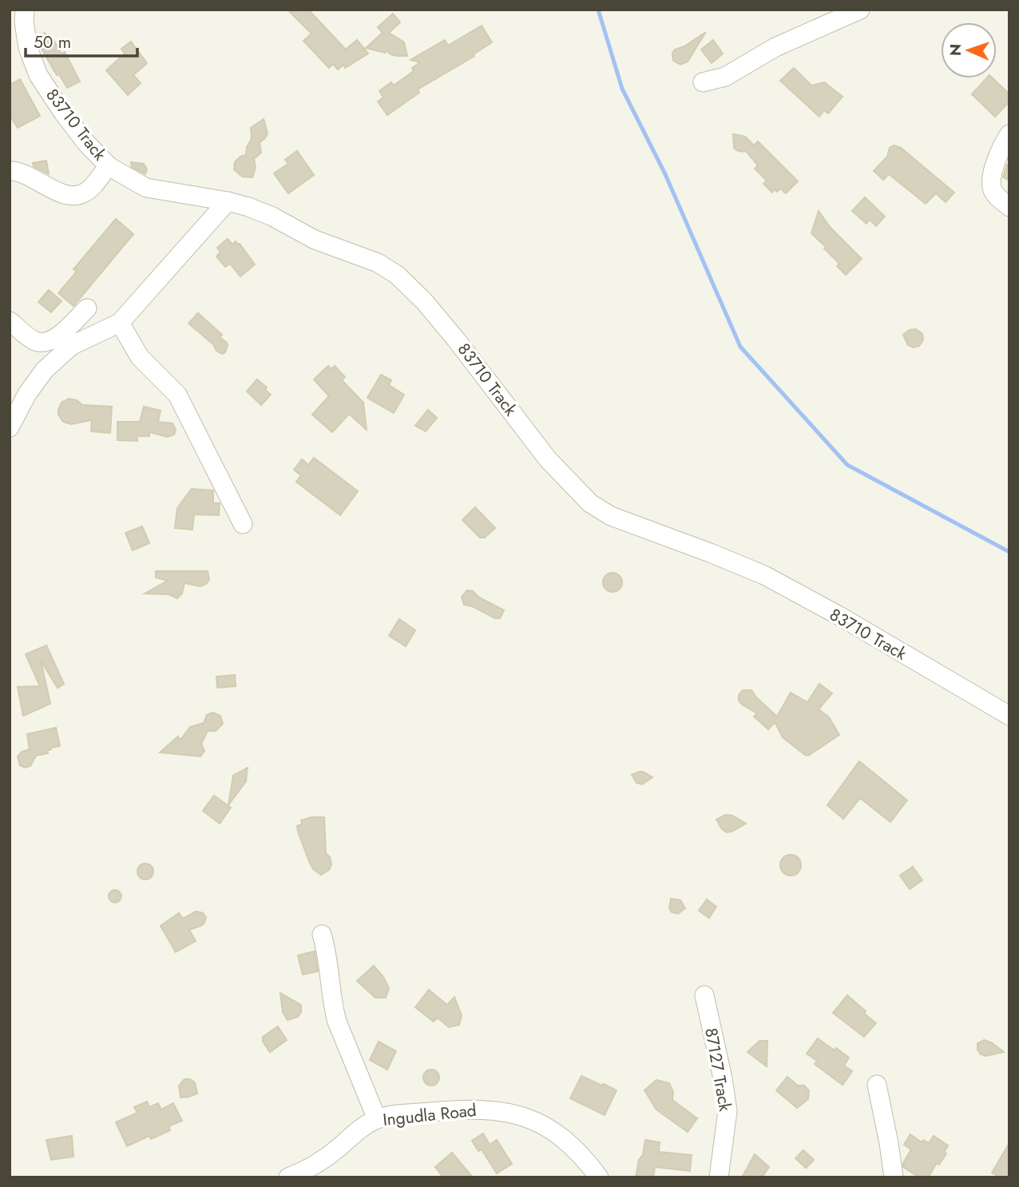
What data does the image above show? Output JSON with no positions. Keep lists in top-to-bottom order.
{
  "streets": {
    "street": ["83710 Track", "87127 Track", "Ingudla Road"]
  },
  "scale_bar": "50 m",
  "north": "left"
}
